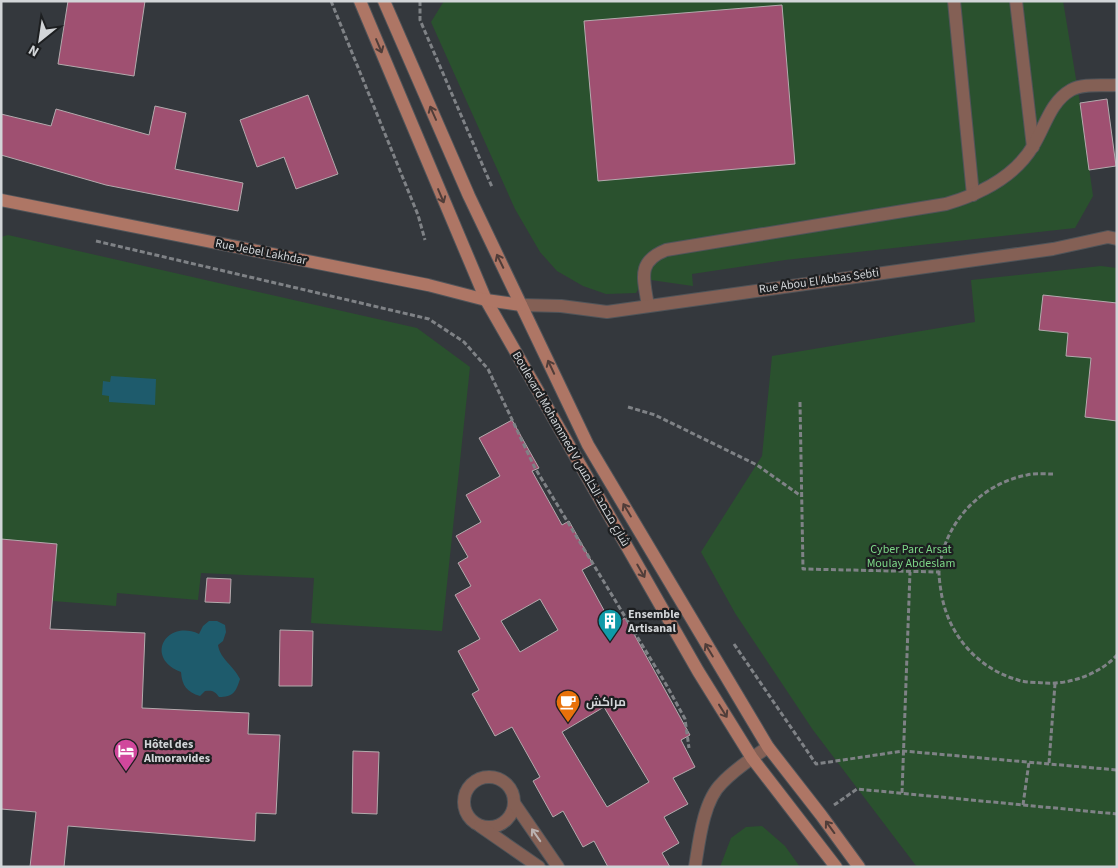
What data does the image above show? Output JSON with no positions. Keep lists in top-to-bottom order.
{
  "streets": {
    "main road": ["Rue Jebel Lakhdar", "Boulevard Mohammed V شارع محمد الخامس"],
    "street": ["Rue Abou El Abbas Sebti"]
  },
  "crossings": [
    ["Rue Jebel Lakhdar", "Rue Abou El Abbas Sebti"],
    ["Rue Jebel Lakhdar", "Boulevard Mohammed V شارع محمد الخامس"],
    ["Rue Abou El Abbas Sebti", "Boulevard Mohammed V شارع محمد الخامس"]
  ],
  "parks": ["Cyber Parc Arsat Moulay Abdeslam"],
  "places": {
    "building": ["Ensemble Artisanal"],
    "cafe": ["مراكش"],
    "hotel": ["Hôtel des Almoravides"]
  },
  "north": "bottom left"
}
